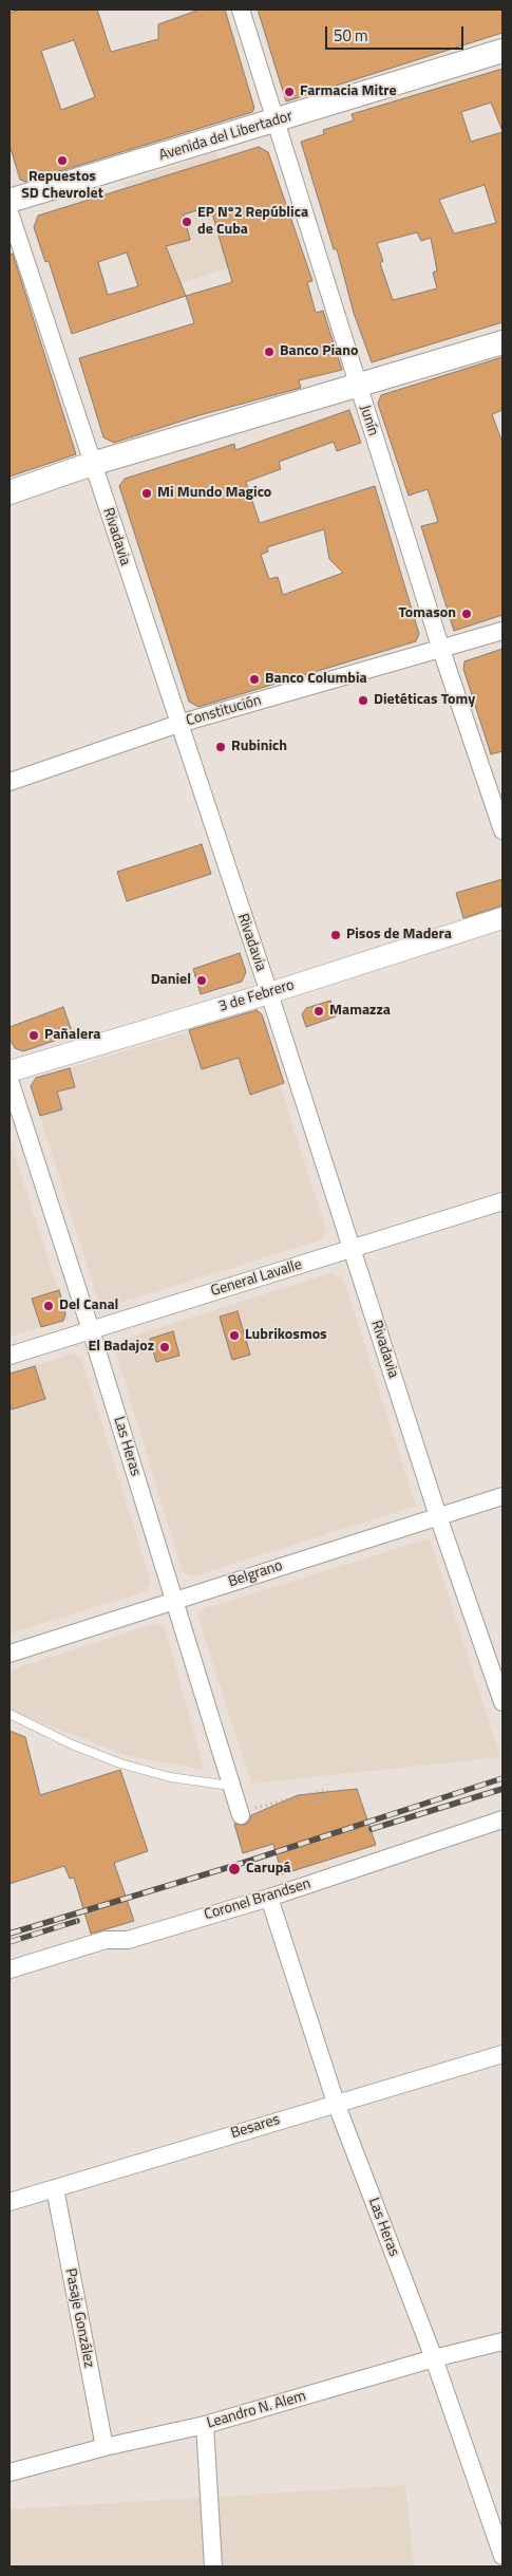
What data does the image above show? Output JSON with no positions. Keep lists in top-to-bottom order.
{
  "streets": {
    "main road": ["Avenida del Libertador"],
    "street": [
      "Junín",
      "Rivadavia",
      "Constitución",
      "3 de Febrero",
      "General Lavalle",
      "Las Heras",
      "Belgrano",
      "Coronel Brandsen",
      "Besares",
      "Pasaje González",
      "Leandro N. Alem"
    ]
  },
  "crossings": [
    ["Avenida del Libertador", "Junín"],
    ["Junín", "Constitución"],
    ["Rivadavia", "Constitución"],
    ["Rivadavia", "3 de Febrero"],
    ["Rivadavia", "General Lavalle"],
    ["Rivadavia", "Belgrano"],
    ["General Lavalle", "Las Heras"],
    ["Las Heras", "Belgrano"],
    ["Las Heras", "Coronel Brandsen"],
    ["Las Heras", "Besares"],
    ["Las Heras", "Leandro N. Alem"],
    ["Besares", "Pasaje González"],
    ["Pasaje González", "Leandro N. Alem"]
  ],
  "places": [
    "Farmacia Mitre",
    "Repuestos SD Chevrolet",
    "EP Nº2 República de Cuba",
    "Banco Piano",
    "Mi Mundo Magico",
    "Tomason",
    "Banco Columbia",
    "Dietéticas Tomy",
    "Rubinich",
    "Pisos de Madera",
    "Daniel",
    "Mamazza",
    "Pañalera",
    "Del Canal",
    "Lubrikosmos",
    "El Badajoz",
    "Carupá"
  ],
  "scale_bar": "50 m"
}
